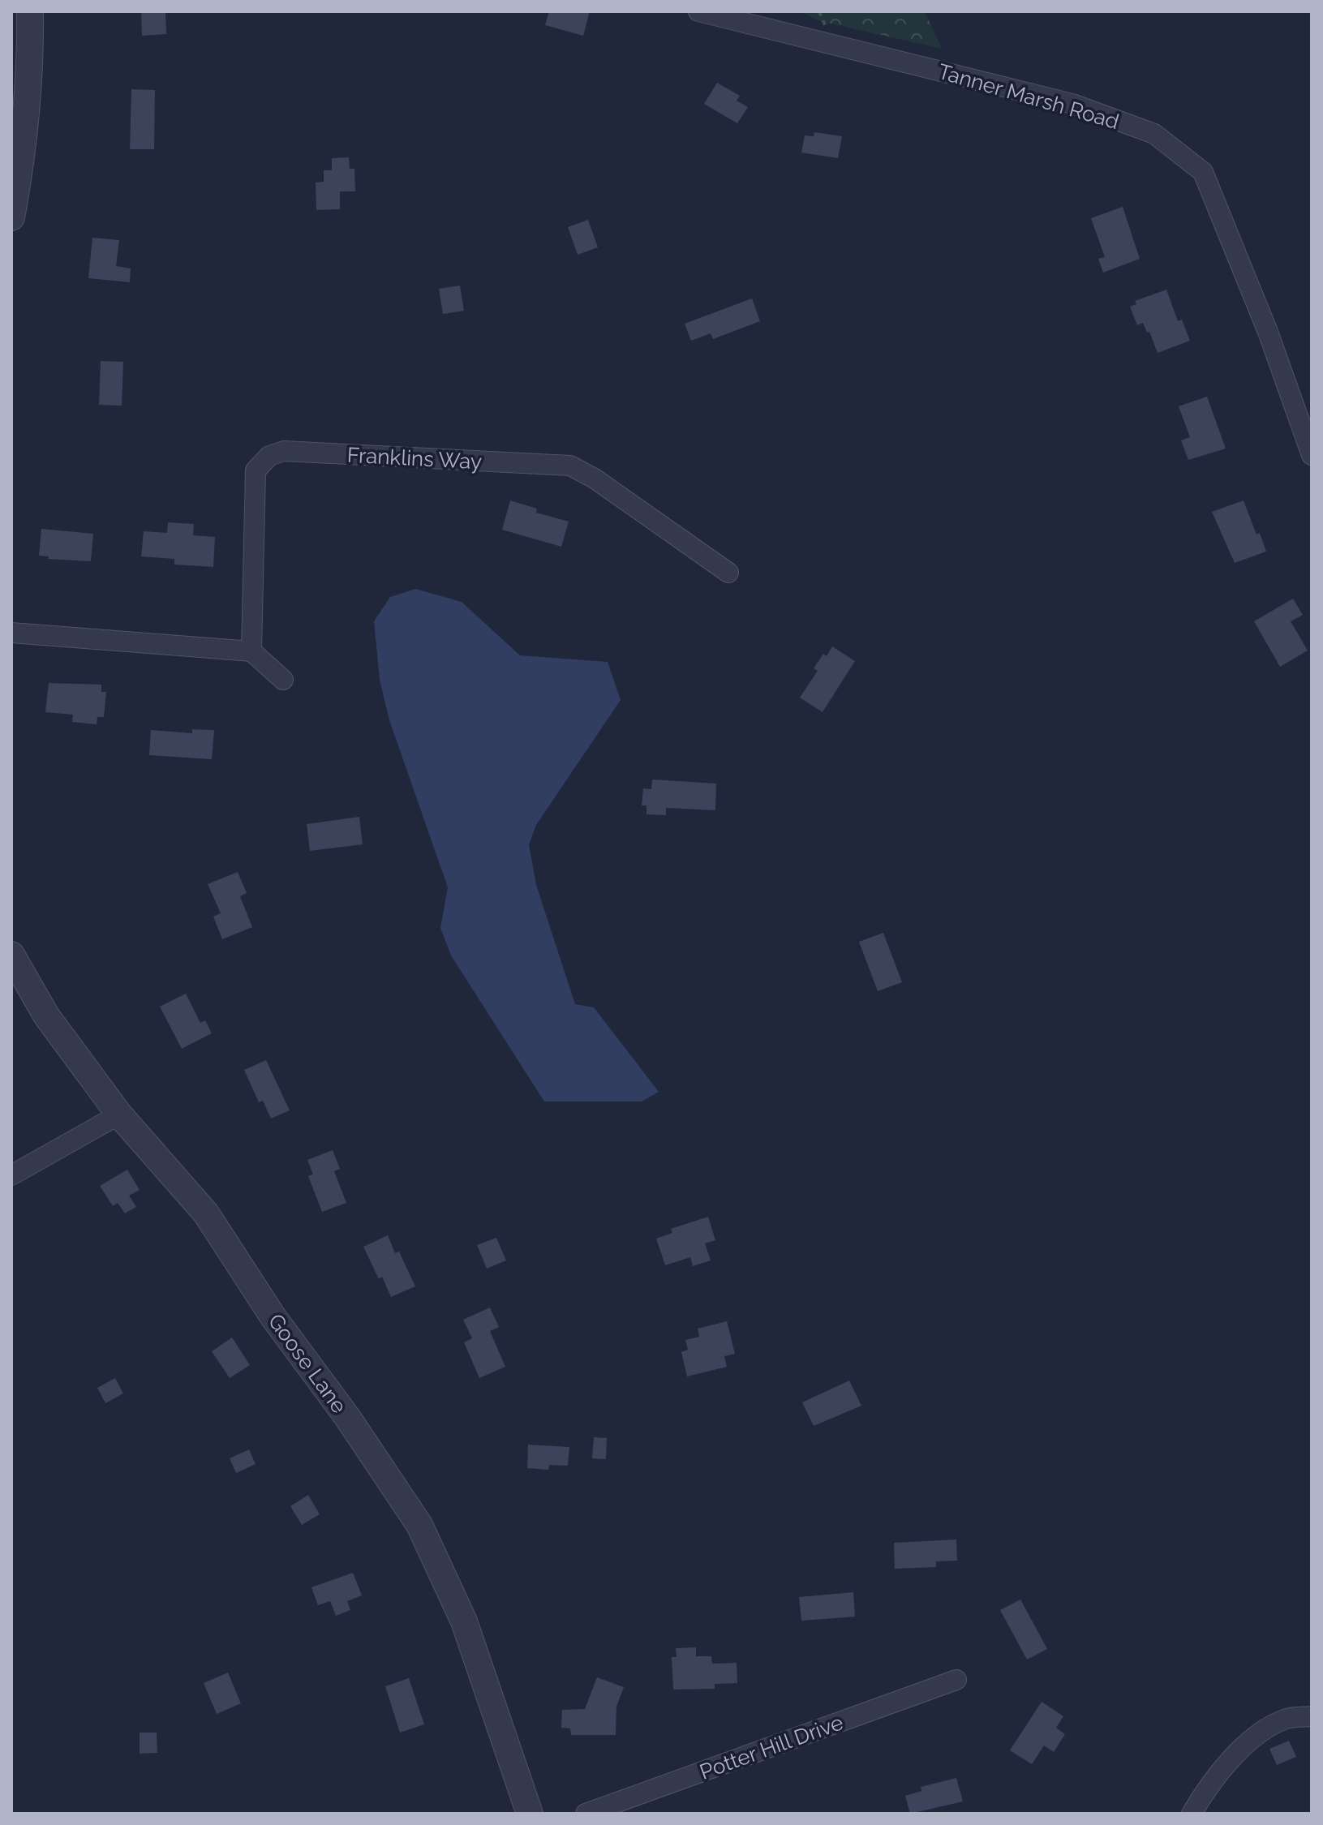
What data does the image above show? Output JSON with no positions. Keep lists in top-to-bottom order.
{
  "streets": {
    "street": [
      "Tanner Marsh Road",
      "Franklins Way",
      "Goose Lane",
      "Potter Hill Drive"
    ]
  }
}
